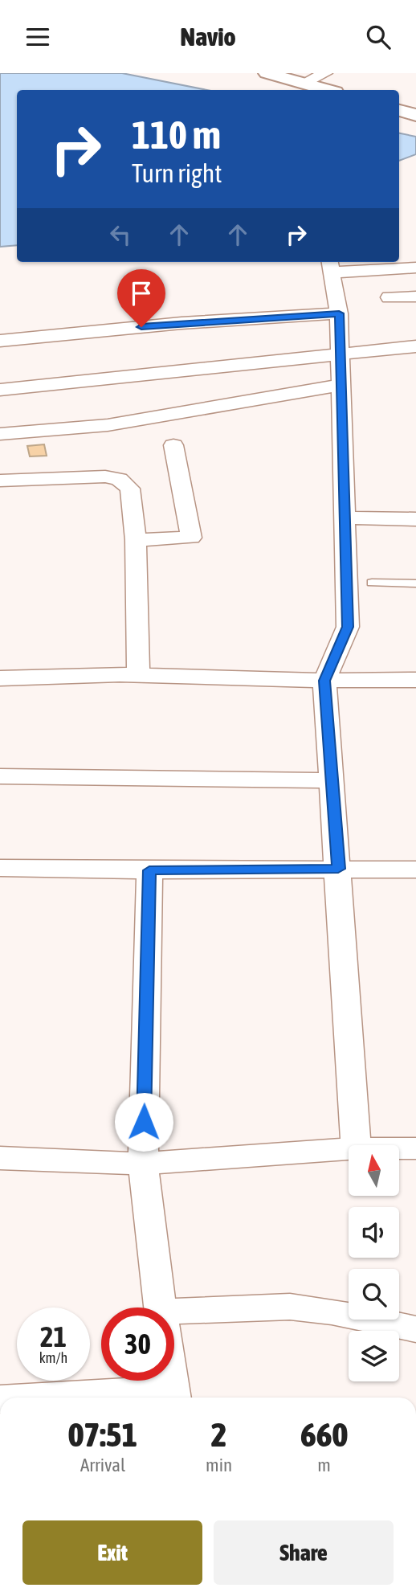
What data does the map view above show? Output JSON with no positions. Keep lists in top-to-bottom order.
{
  "north": "top",
  "page": {
    "header": "Navio",
    "turn": ["110 m", "Turn right"],
    "speed": "21 km/h",
    "limit": "30",
    "eta": [
      "07:51",
      "Arrival",
      "2",
      "min",
      "660",
      "m"
    ],
    "buttons": ["Exit", "Share"]
  }
}
